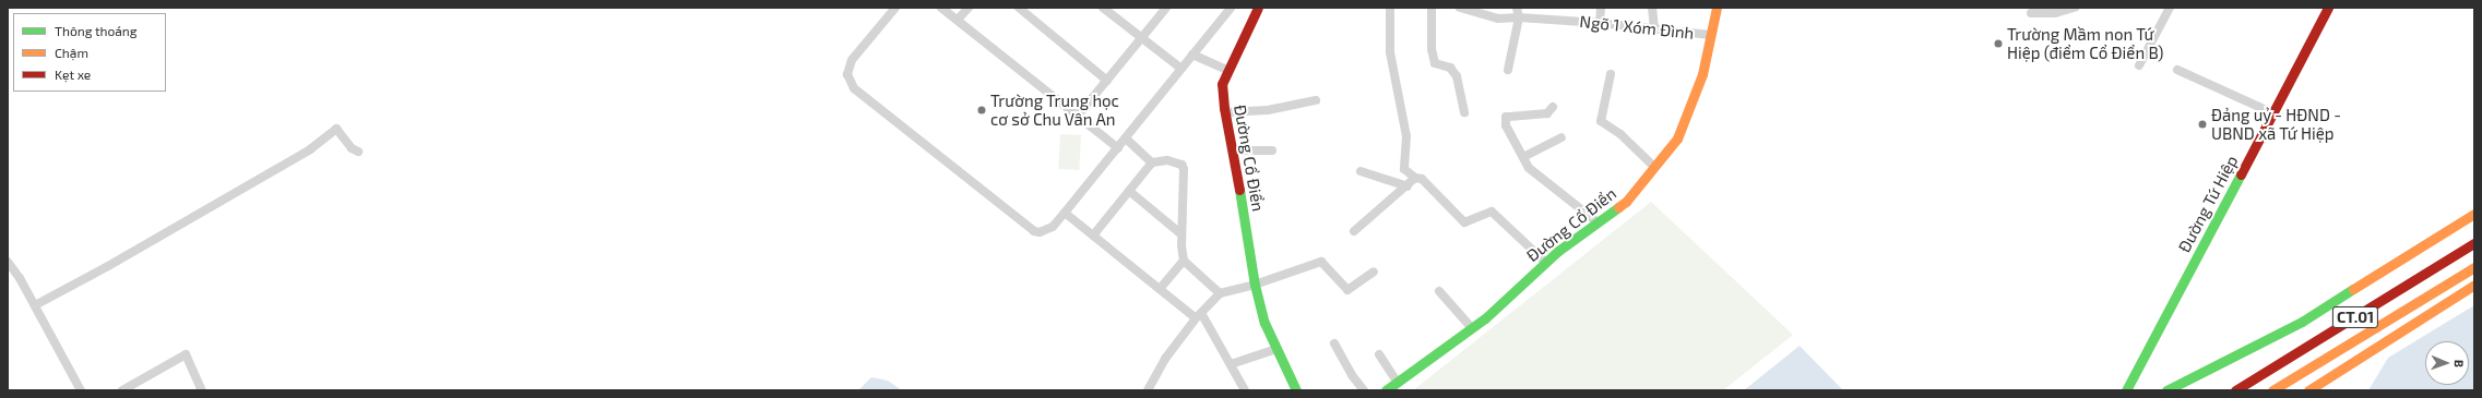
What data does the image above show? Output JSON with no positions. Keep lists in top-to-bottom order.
{
  "streets": {
    "main road": ["Đường Cổ Điển", "Đường Tứ Hiệp", "CT.01"],
    "street": ["Ngõ 1 Xóm Đình"]
  },
  "crossings": [
    ["Ngõ 1 Xóm Đình", "Đường Cổ Điển"]
  ],
  "places": ["Trường Mầm non Tứ Hiệp (điểm Cổ Điển B)", "Trường Trung học cơ sở Chu Vân An", "Đảng uỷ - HĐND - UBND xã Tứ Hiệp"],
  "legend": ["Thông thoáng", "Chậm", "Kẹt xe"],
  "north": "right"
}
